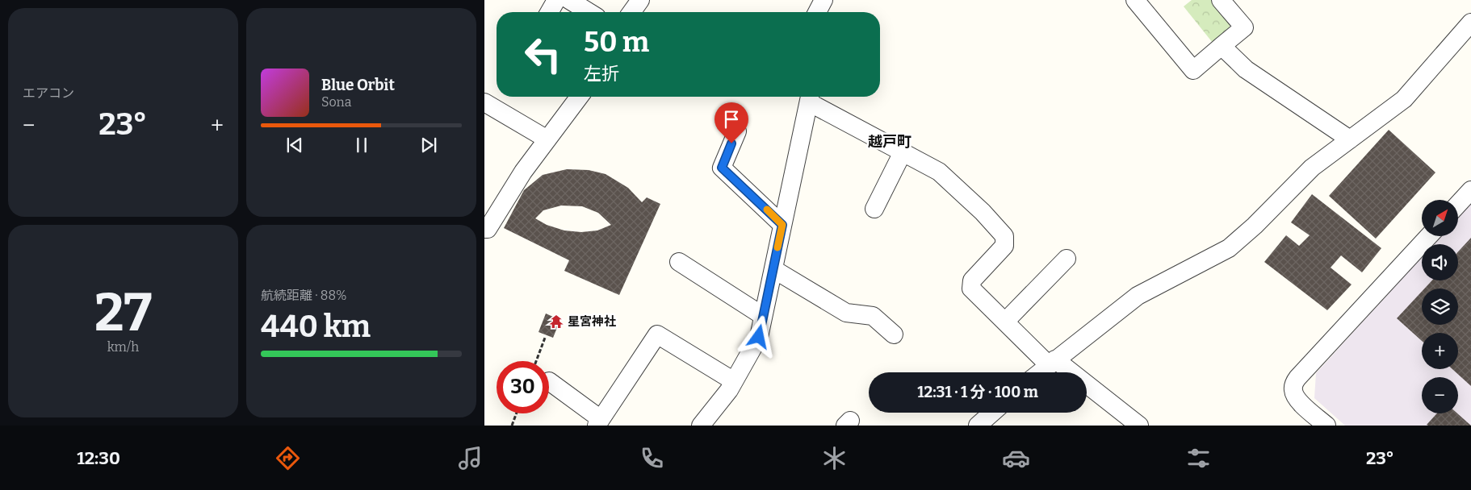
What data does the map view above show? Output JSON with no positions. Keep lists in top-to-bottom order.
{
  "districts": ["越戸町"],
  "places": {
    "temple": ["星宮神社"]
  },
  "north": "top right",
  "page": {
    "tile": [
      "エアコン",
      ["27", "km/h"],
      ["航続距離 · 88%", "440 km"]
    ],
    "turn": ["50 m", "左折"],
    "song": ["Blue Orbit", "Sona"],
    "heat": ["−", "23°", "+"],
    "map_buttons": ["+", "−"],
    "limit": "30",
    "trip": "12:31 · 1 分 · 100 m",
    "tabs": ["12:30", "23°"]
  }
}
